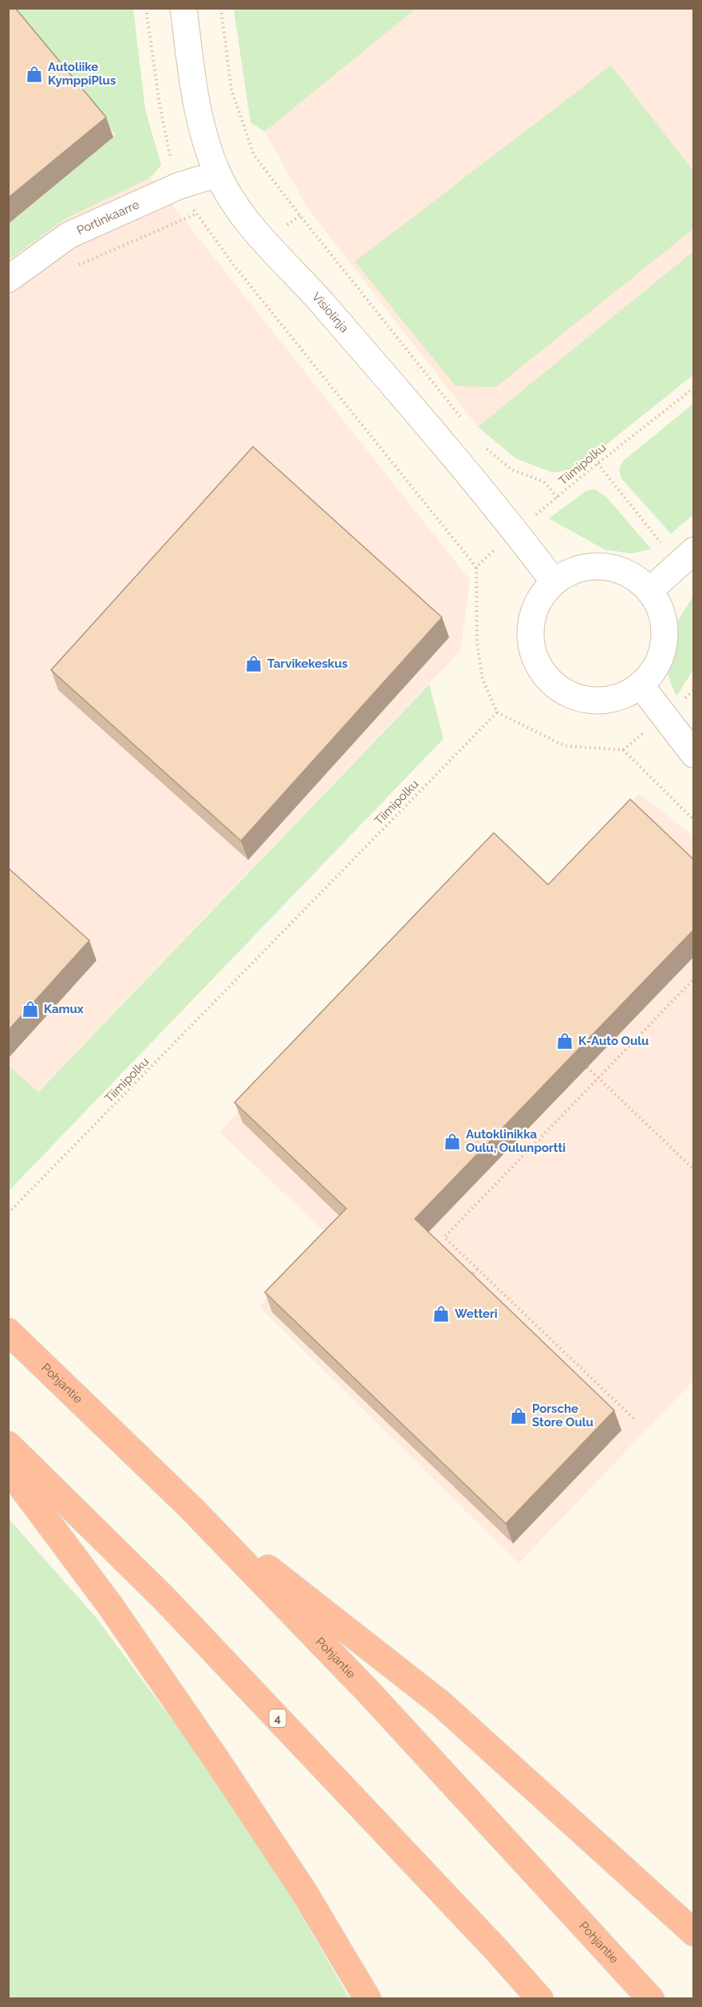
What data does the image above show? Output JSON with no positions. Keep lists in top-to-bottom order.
{
  "streets": {
    "highway": ["Pohjantie", "4"],
    "street": ["Portinkaarre", "Visiolinja"],
    "path": ["Tiimipolku"]
  },
  "crossings": [
    ["Portinkaarre", "Visiolinja"],
    ["Visiolinja", "Tiimipolku"]
  ],
  "places": {
    "shop": [
      "Autoliike KymppiPlus",
      "Tarvikekeskus",
      "Kamux",
      "K-Auto Oulu",
      "Autoklinikka Oulu, Oulunportti",
      "Wetteri",
      "Porsche Store Oulu"
    ]
  }
}
